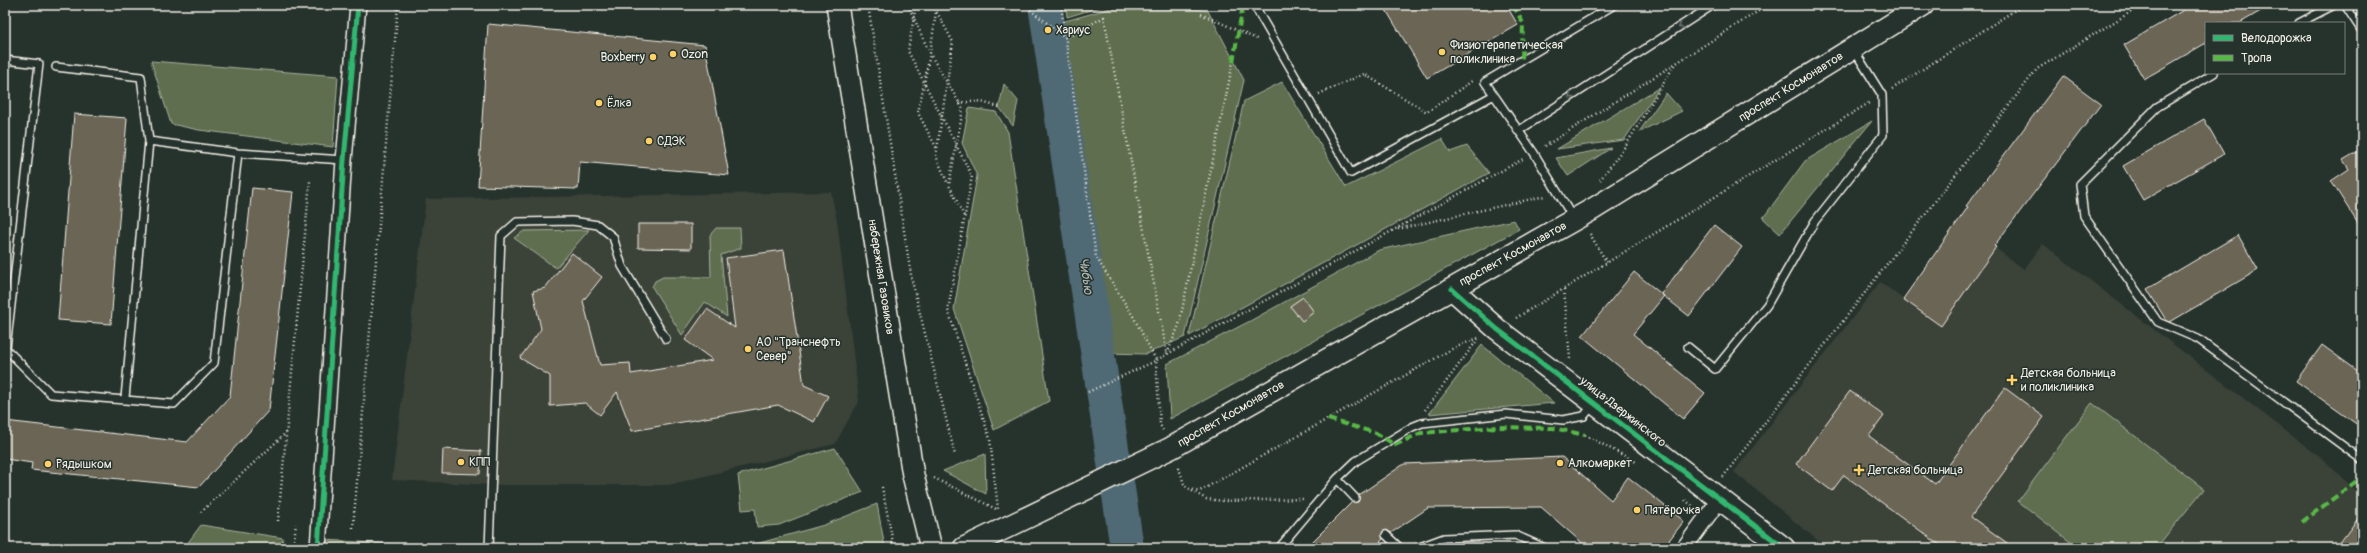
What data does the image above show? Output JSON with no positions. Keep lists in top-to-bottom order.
{
  "streets": {
    "main road": ["проспект Космонавтов", "набережная Газовиков", "улица Дзержинского"]
  },
  "crossings": [
    ["проспект Космонавтов", "улица Дзержинского"]
  ],
  "water": ["Чибью"],
  "places": {
    "other": [
      "Хариус",
      "Физиотерапетическая поликлиника",
      "Ozon",
      "Boxberry",
      "Ёлка",
      "СДЭК",
      "АО \"Транснефть Север\"",
      "КПП",
      "Алкомаркет",
      "Рядышком",
      "Пятёрочка"
    ],
    "health": ["Детская больница и поликлиника", "Детская больница"]
  },
  "legend": ["Велодорожка", "Тропа"]
}
